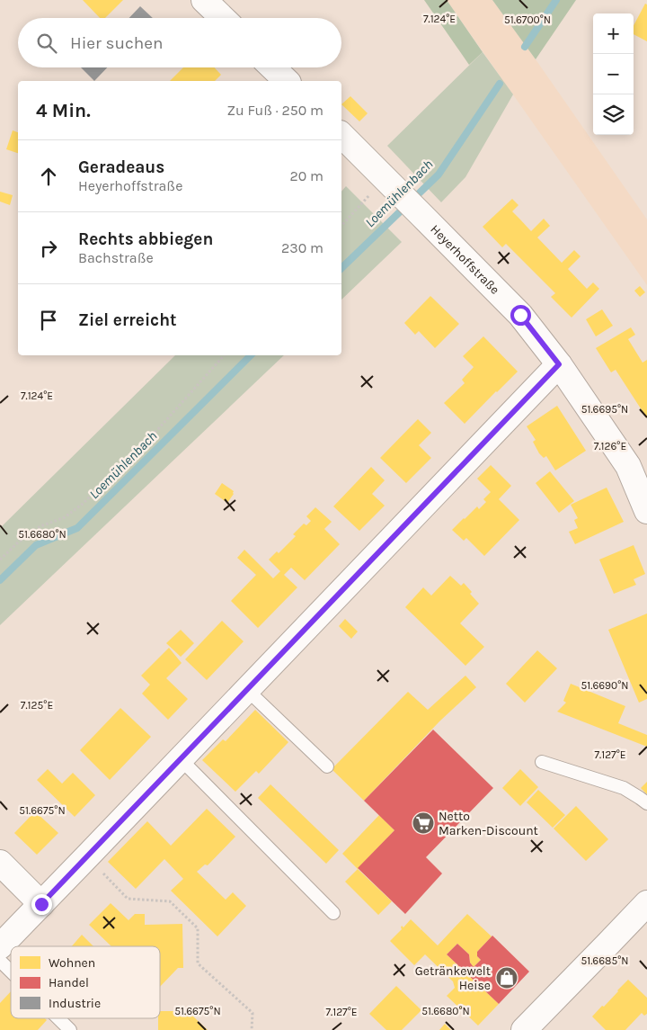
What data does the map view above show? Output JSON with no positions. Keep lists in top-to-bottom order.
{
  "streets": {
    "street": ["Heyerhoffstraße"]
  },
  "water": ["Loemühlenbach"],
  "places": {
    "supermarket": ["Netto Marken-Discount"],
    "shop": ["Getränkewelt Heise"]
  },
  "legend": ["Wohnen", "Handel", "Industrie"],
  "page": {
    "map_buttons": ["+", "−"],
    "search": "Hier suchen",
    "heading": ["4 Min.", "Zu Fuß · 250 m"],
    "list": [
      ["Geradeaus", "Heyerhoffstraße", "20 m"],
      ["Rechts abbiegen", "Bachstraße", "230 m"],
      "Ziel erreicht"
    ]
  },
  "coordinates": [
    "7.124°E",
    "51.6700°N",
    "51.6695°N",
    "7.126°E",
    "51.6680°N",
    "51.6690°N",
    "7.125°E",
    "7.127°E",
    "51.6675°N",
    "51.6685°N"
  ]
}
